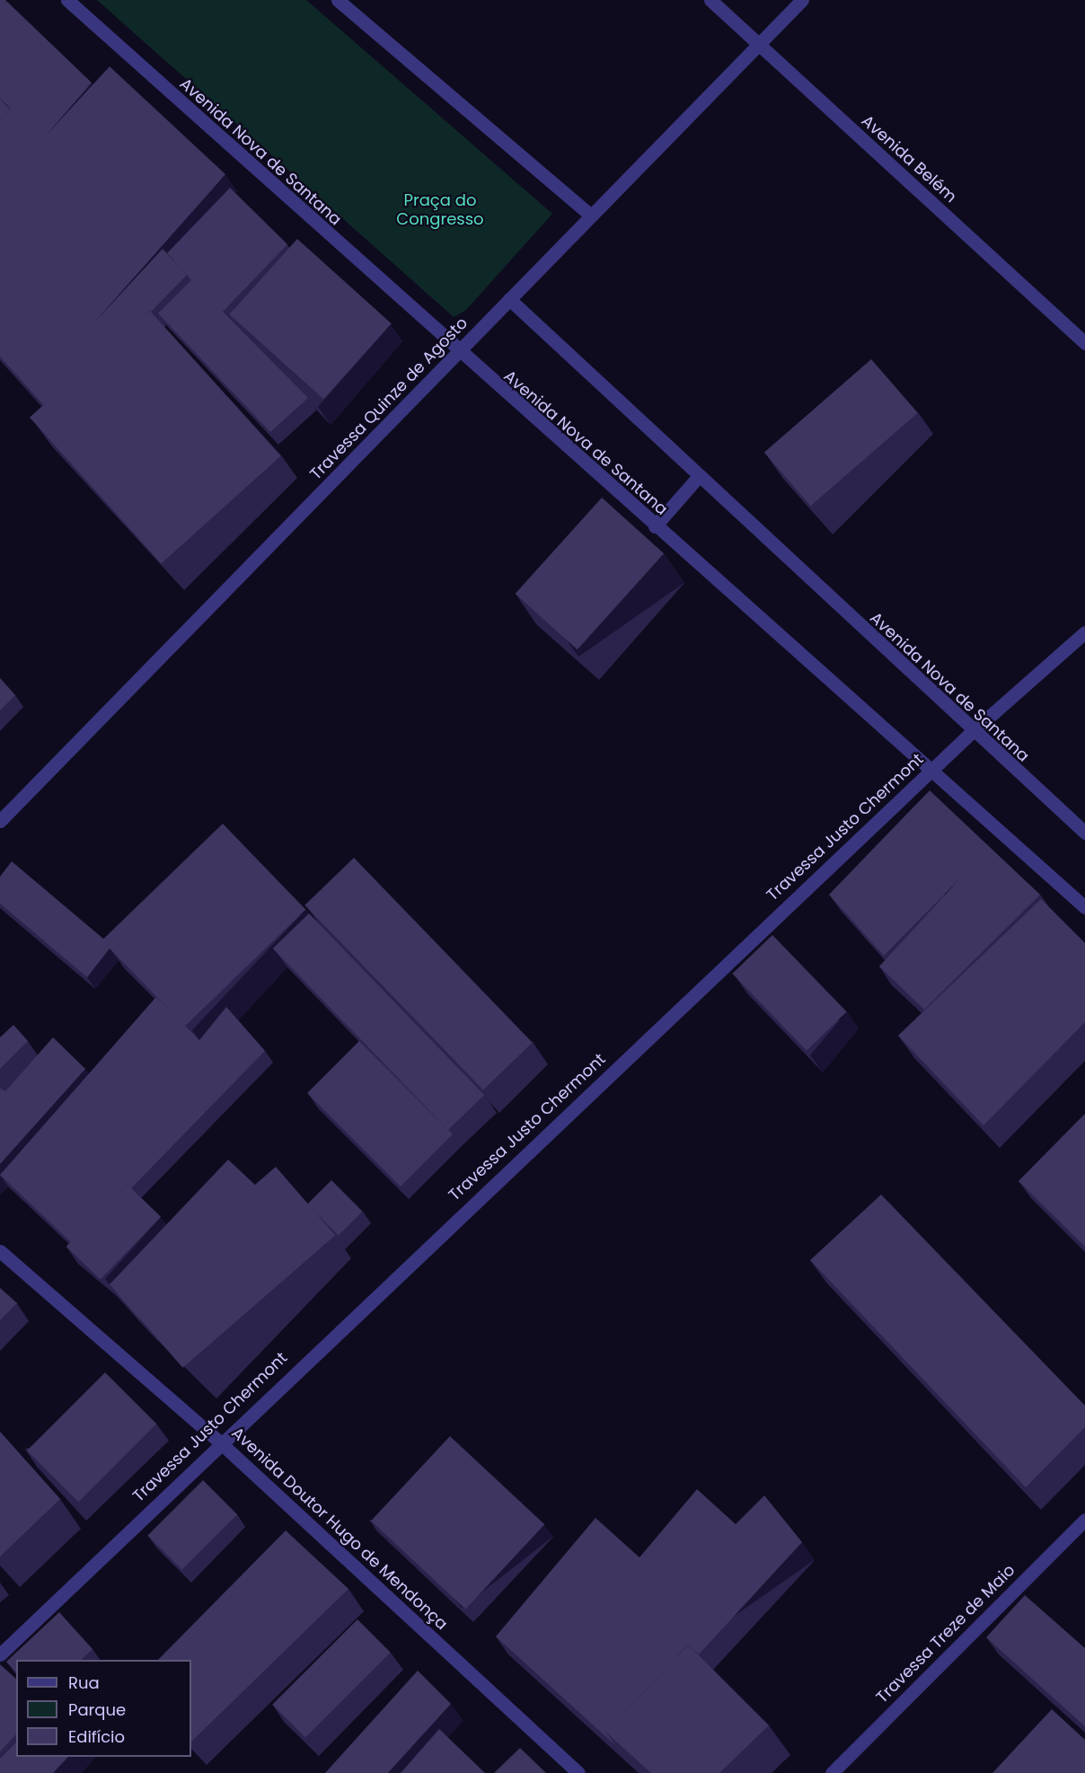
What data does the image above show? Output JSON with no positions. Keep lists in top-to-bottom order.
{
  "streets": {
    "street": [
      "Avenida Nova de Santana",
      "Avenida Belém",
      "Travessa Quinze de Agosto",
      "Travessa Justo Chermont",
      "Avenida Doutor Hugo de Mendonça",
      "Travessa Treze de Maio"
    ]
  },
  "crossings": [
    ["Avenida Nova de Santana", "Travessa Quinze de Agosto"],
    ["Avenida Nova de Santana", "Travessa Justo Chermont"],
    ["Avenida Belém", "Travessa Quinze de Agosto"],
    ["Travessa Justo Chermont", "Avenida Doutor Hugo de Mendonça"]
  ],
  "parks": ["Praça do Congresso"],
  "legend": ["Rua", "Parque", "Edifício"]
}
